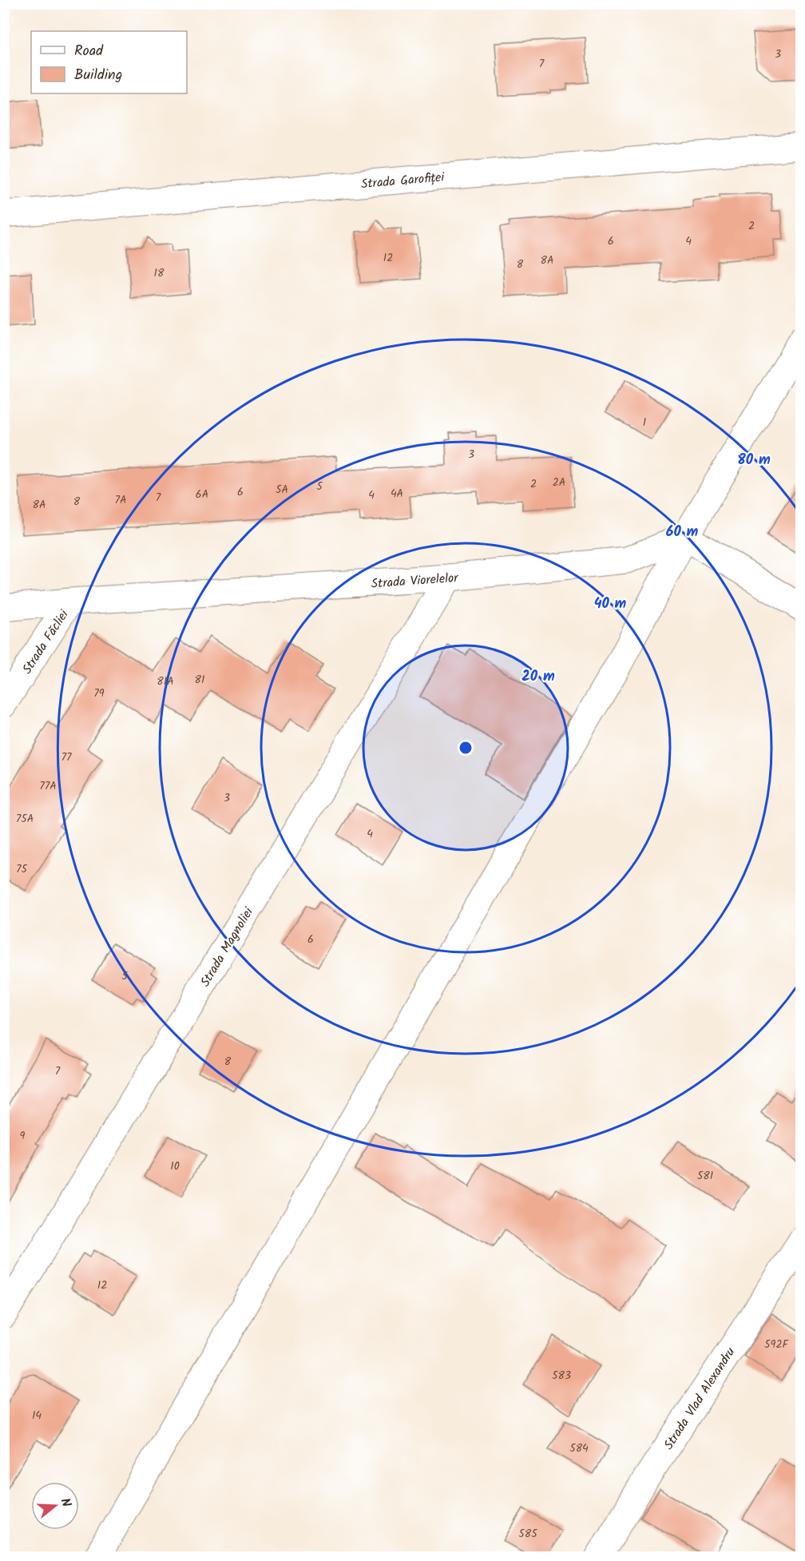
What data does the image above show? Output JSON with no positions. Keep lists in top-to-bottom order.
{
  "streets": {
    "street": [
      "Strada Garofiței",
      "Strada Viorelelor",
      "Strada Făcliei",
      "Strada Magnoliei",
      "Strada Vlad Alexandru"
    ]
  },
  "crossings": [
    ["Strada Viorelelor", "Strada Făcliei"],
    ["Strada Viorelelor", "Strada Magnoliei"]
  ],
  "house_numbers": [
    "3",
    "7",
    "2",
    "6",
    "4",
    "12",
    "8A",
    "8",
    "18",
    "1",
    "3",
    "2A",
    "2",
    "5",
    "5A",
    "6",
    "4A",
    "6A",
    "4",
    "7",
    "7A",
    "8",
    "8A",
    "81",
    "81A",
    "79",
    "77",
    "77A",
    "3",
    "75A",
    "4",
    "75",
    "6",
    "5",
    "8",
    "7",
    "9",
    "10",
    "581",
    "12",
    "592F",
    "583",
    "14",
    "584",
    "585"
  ],
  "legend": ["Road", "Building"],
  "north": "right",
  "rings": [
    "80 m",
    "60 m",
    "40 m",
    "20 m"
  ]
}
